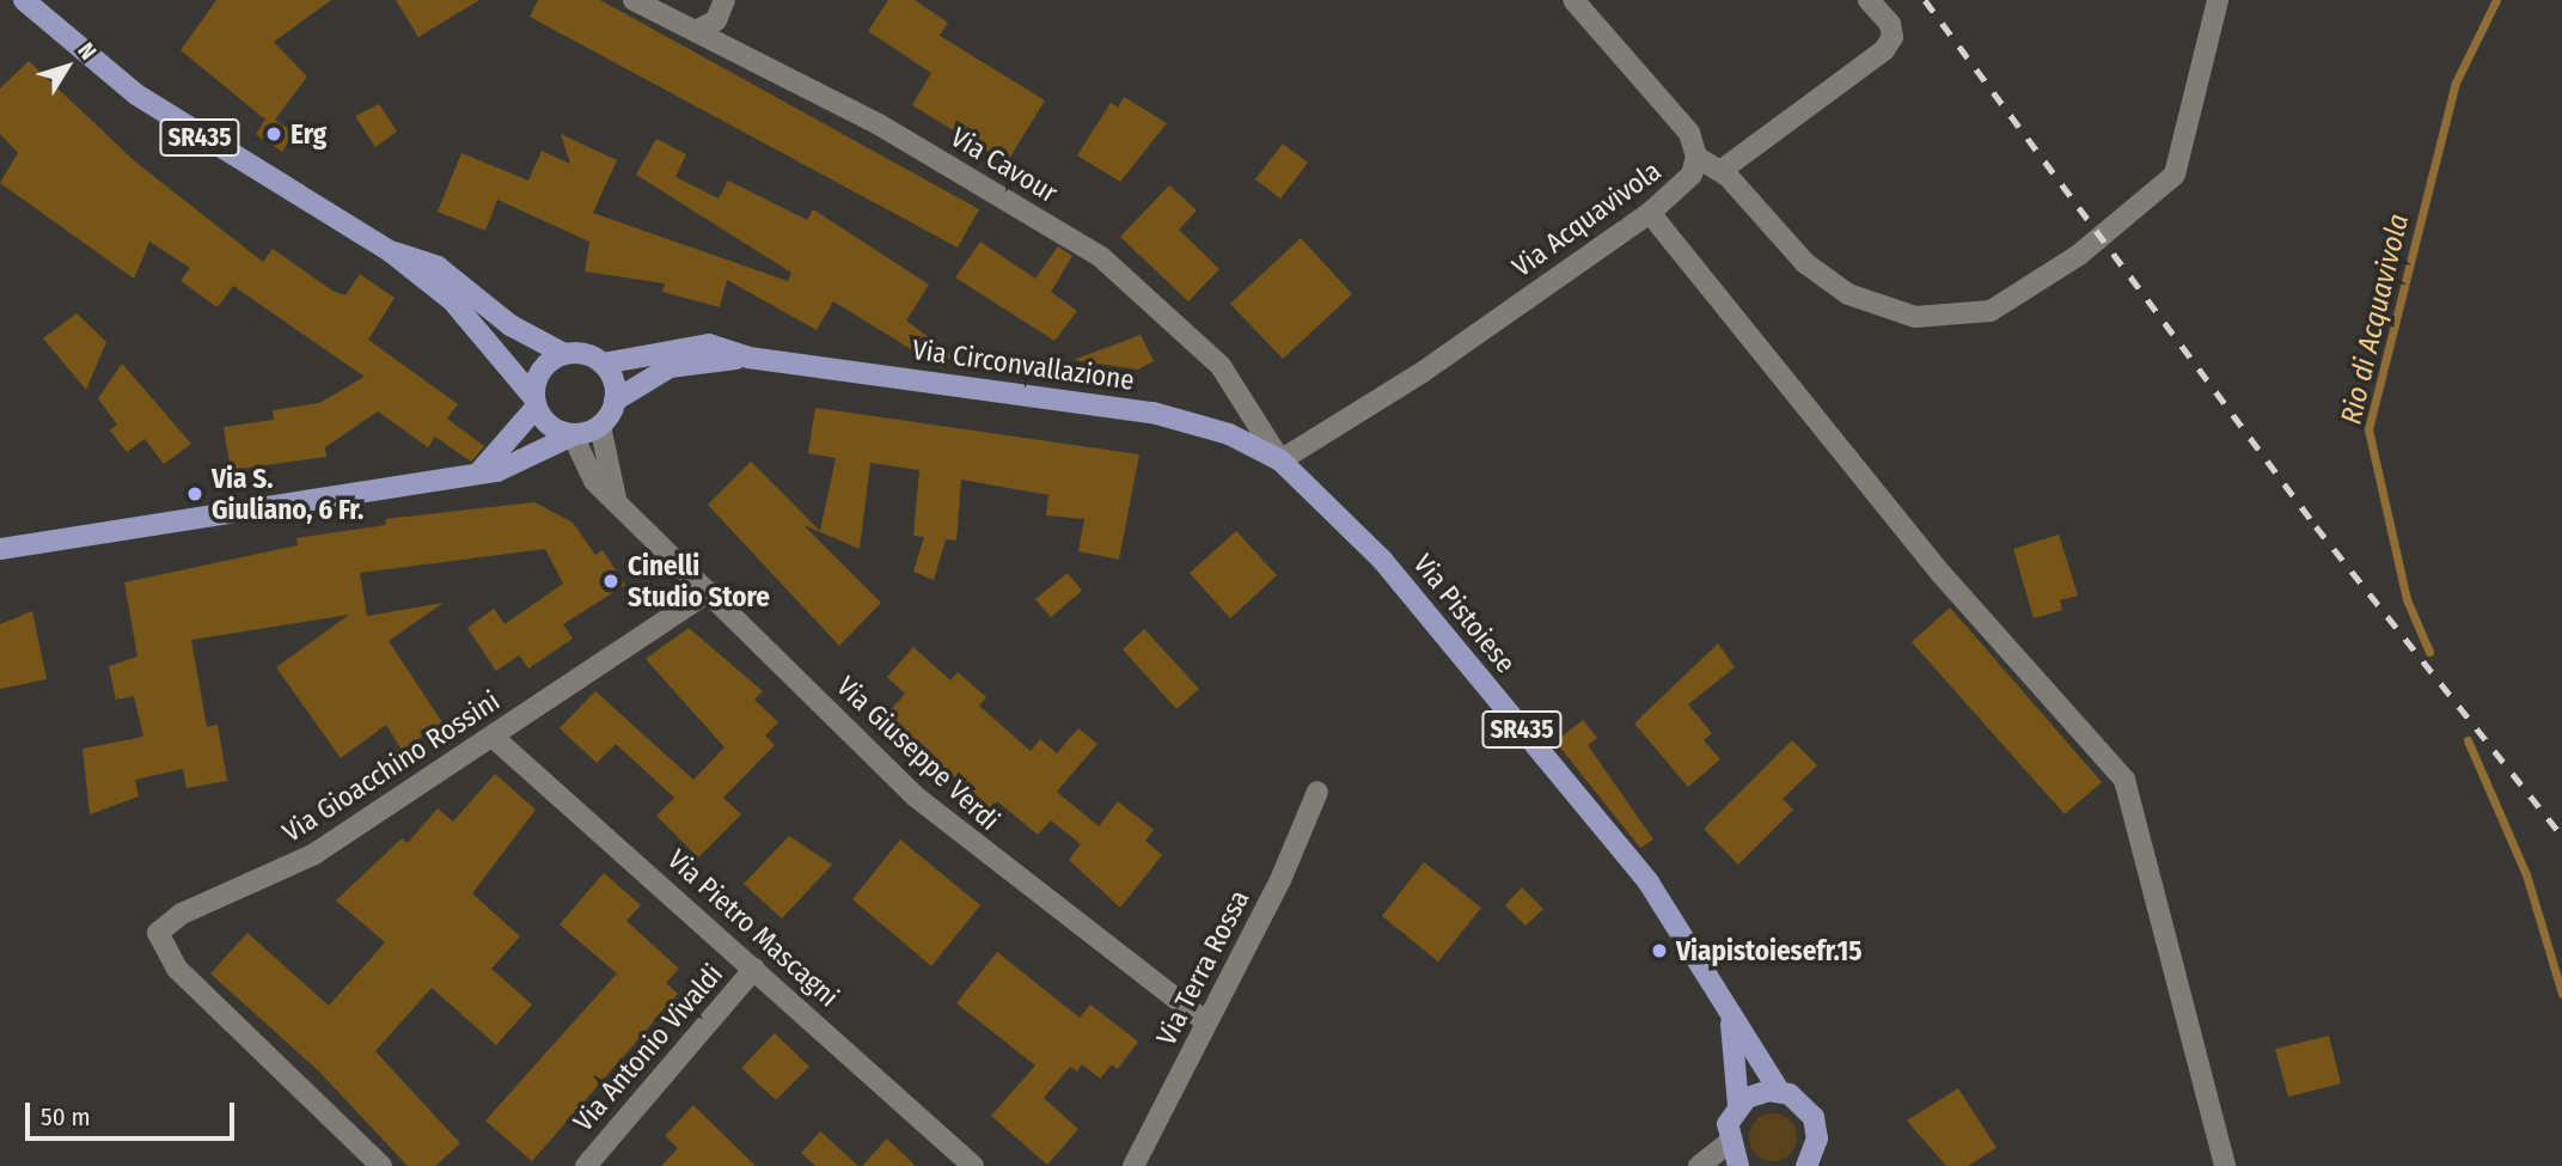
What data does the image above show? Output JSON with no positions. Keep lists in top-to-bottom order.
{
  "streets": {
    "main road": ["SR435", "Via Circonvallazione", "Via Pistoiese"],
    "street": [
      "Via Cavour",
      "Via Acquavivola",
      "Via Giuseppe Verdi",
      "Via Gioacchino Rossini",
      "Via Pietro Mascagni",
      "Via Terra Rossa",
      "Via Antonio Vivaldi"
    ]
  },
  "crossings": [
    ["Via Cavour", "Via Acquavivola"],
    ["Via Cavour", "Via Circonvallazione"],
    ["Via Cavour", "Via Pistoiese"],
    ["Via Acquavivola", "Via Circonvallazione"],
    ["Via Acquavivola", "Via Pistoiese"],
    ["Via Circonvallazione", "Via Pistoiese"],
    ["Via Circonvallazione", "Via Giuseppe Verdi"],
    ["Via Giuseppe Verdi", "Via Gioacchino Rossini"],
    ["Via Giuseppe Verdi", "Via Terra Rossa"],
    ["Via Gioacchino Rossini", "Via Pietro Mascagni"],
    ["Via Pietro Mascagni", "Via Antonio Vivaldi"]
  ],
  "water": ["Rio di Acquavivola"],
  "places": [
    "Erg",
    "Via S. Giuliano, 6 Fr.",
    "Cinelli Studio Store",
    "Viapistoiesefr.15"
  ],
  "scale_bar": "50 m",
  "north": "top right"
}
